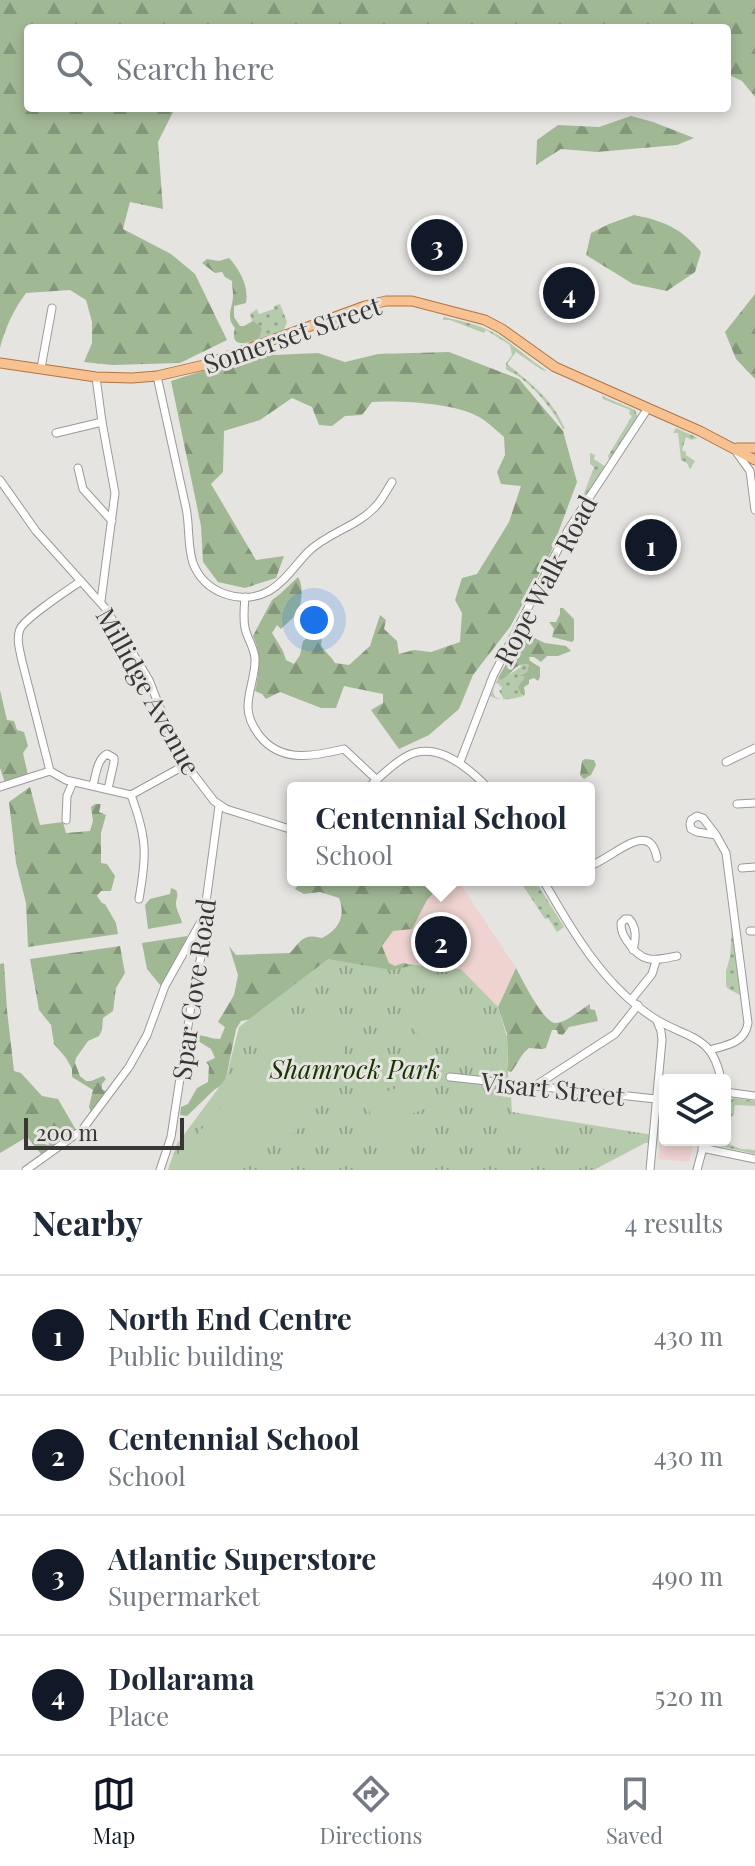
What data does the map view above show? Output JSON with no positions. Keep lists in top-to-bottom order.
{
  "streets": {
    "main road": ["Somerset Street"],
    "street": [
      "Rope Walk Road",
      "Millidge Avenue",
      "Spar Cove Road",
      "Visart Street"
    ]
  },
  "crossings": [
    ["Somerset Street", "Rope Walk Road"],
    ["Millidge Avenue", "Spar Cove Road"]
  ],
  "parks": ["Shamrock Park"],
  "scale_bar": "200 m",
  "page": {
    "search": "Search here",
    "pins": [
      "3",
      "4",
      "1",
      "2"
    ],
    "popup": ["Centennial School", "School"],
    "scale": "200 m",
    "heading": ["Nearby", "4 results"],
    "list": [
      {
        "mark": "1",
        "name": "North End Centre",
        "note": "Public building",
        "value": "430 m"
      },
      {
        "mark": "2",
        "name": "Centennial School",
        "note": "School",
        "value": "430 m"
      },
      {
        "mark": "3",
        "name": "Atlantic Superstore",
        "note": "Supermarket",
        "value": "490 m"
      },
      {
        "mark": "4",
        "name": "Dollarama",
        "note": "Place",
        "value": "520 m"
      }
    ],
    "nav": ["Map", "Directions", "Saved"]
  }
}
